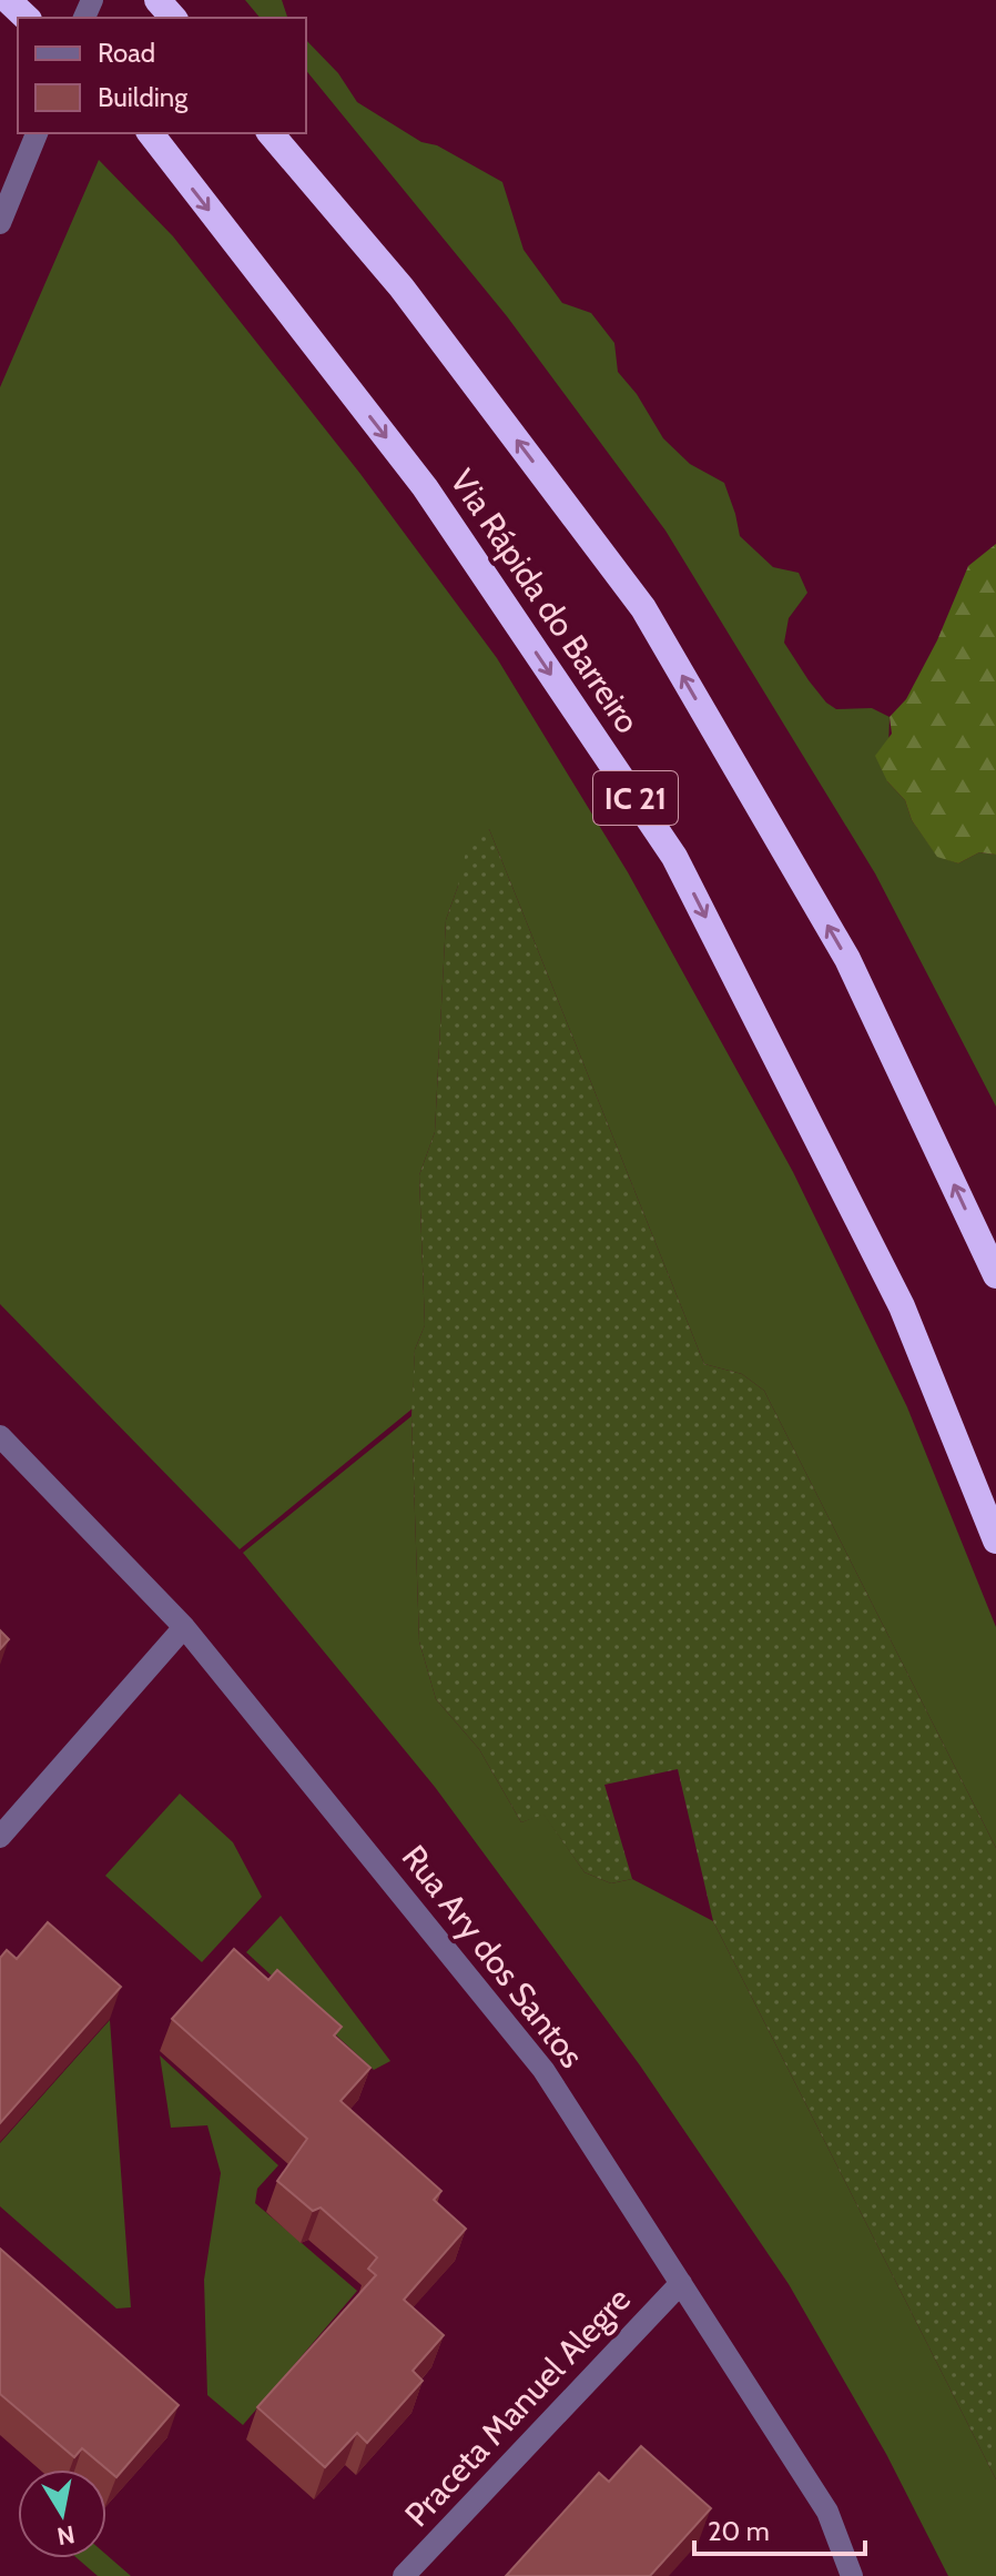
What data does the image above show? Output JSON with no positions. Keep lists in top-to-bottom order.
{
  "streets": {
    "highway": ["Via Rápida do Barreiro", "IC 21"],
    "street": ["Rua Ary dos Santos", "Praceta Manuel Alegre"]
  },
  "crossings": [
    ["Rua Ary dos Santos", "Praceta Manuel Alegre"]
  ],
  "legend": ["Road", "Building"],
  "scale_bar": "20 m",
  "north": "bottom"
}
